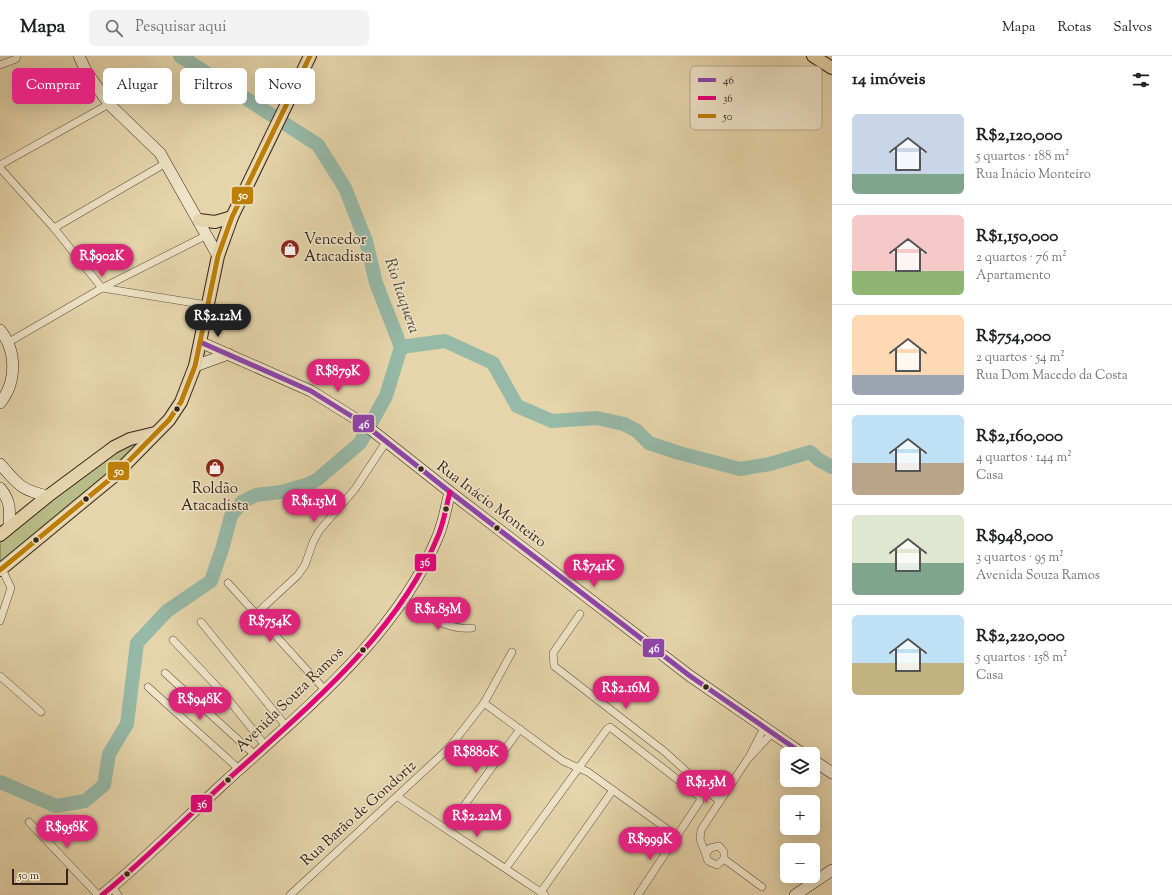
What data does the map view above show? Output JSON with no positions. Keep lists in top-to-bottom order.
{
  "streets": {
    "street": ["Rua Inácio Monteiro", "Avenida Souza Ramos", "Rua Barão de Gondoriz"]
  },
  "crossings": [
    ["Rua Inácio Monteiro", "Avenida Souza Ramos"]
  ],
  "water": ["Rio Itaquera"],
  "places": {
    "shop": ["Vencedor Atacadista", "Roldão Atacadista"]
  },
  "lines": ["transit line 50", "transit line 46", "transit line 36"],
  "legend": ["46", "36", "50"],
  "scale_bar": "50 m",
  "page": {
    "header": "Mapa",
    "search": "Pesquisar aqui",
    "nav": ["Mapa", "Rotas", "Salvos"],
    "heading": "14 imóveis",
    "chip": [
      "Comprar",
      "Alugar",
      "Filtros",
      "Novo"
    ],
    "list": [
      {
        "name": "R$2,120,000",
        "note": "5 quartos · 188 m² · Rua Inácio Monteiro"
      },
      {
        "name": "R$1,150,000",
        "note": "2 quartos · 76 m² · Apartamento"
      },
      {
        "name": "R$754,000",
        "note": "2 quartos · 54 m² · Rua Dom Macedo da Costa"
      },
      {
        "name": "R$2,160,000",
        "note": "4 quartos · 144 m² · Casa"
      },
      {
        "name": "R$948,000",
        "note": "3 quartos · 95 m² · Avenida Souza Ramos"
      },
      {
        "name": "R$2,220,000",
        "note": "5 quartos · 158 m² · Casa"
      }
    ],
    "price": [
      "R$902K",
      "R$2.12M",
      "R$879K",
      "R$1.15M",
      "R$741K",
      "R$1.85M",
      "R$754K",
      "R$2.16M",
      "R$948K",
      "R$880K",
      "R$1.5M",
      "R$2.22M",
      "R$958K",
      "R$999K"
    ],
    "map_buttons": ["+", "−"],
    "scale": "50 m"
  }
}
